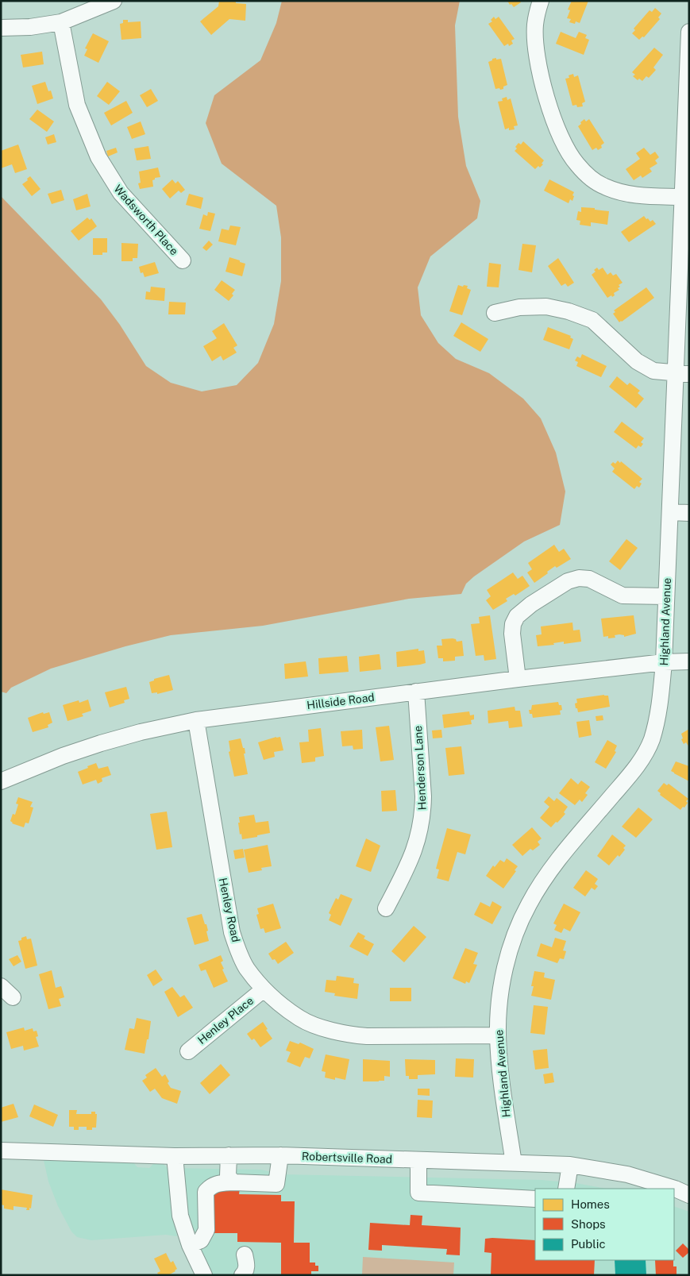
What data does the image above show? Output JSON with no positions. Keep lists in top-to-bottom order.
{
  "streets": {
    "street": [
      "Wadsworth Place",
      "Highland Avenue",
      "Hillside Road",
      "Henderson Lane",
      "Henley Road",
      "Henley Place",
      "Robertsville Road"
    ]
  },
  "crossings": [
    ["Highland Avenue", "Hillside Road"],
    ["Highland Avenue", "Henley Road"],
    ["Highland Avenue", "Robertsville Road"],
    ["Hillside Road", "Henderson Lane"],
    ["Hillside Road", "Henley Road"],
    ["Henley Road", "Henley Place"]
  ],
  "legend": ["Homes", "Shops", "Public"]
}
